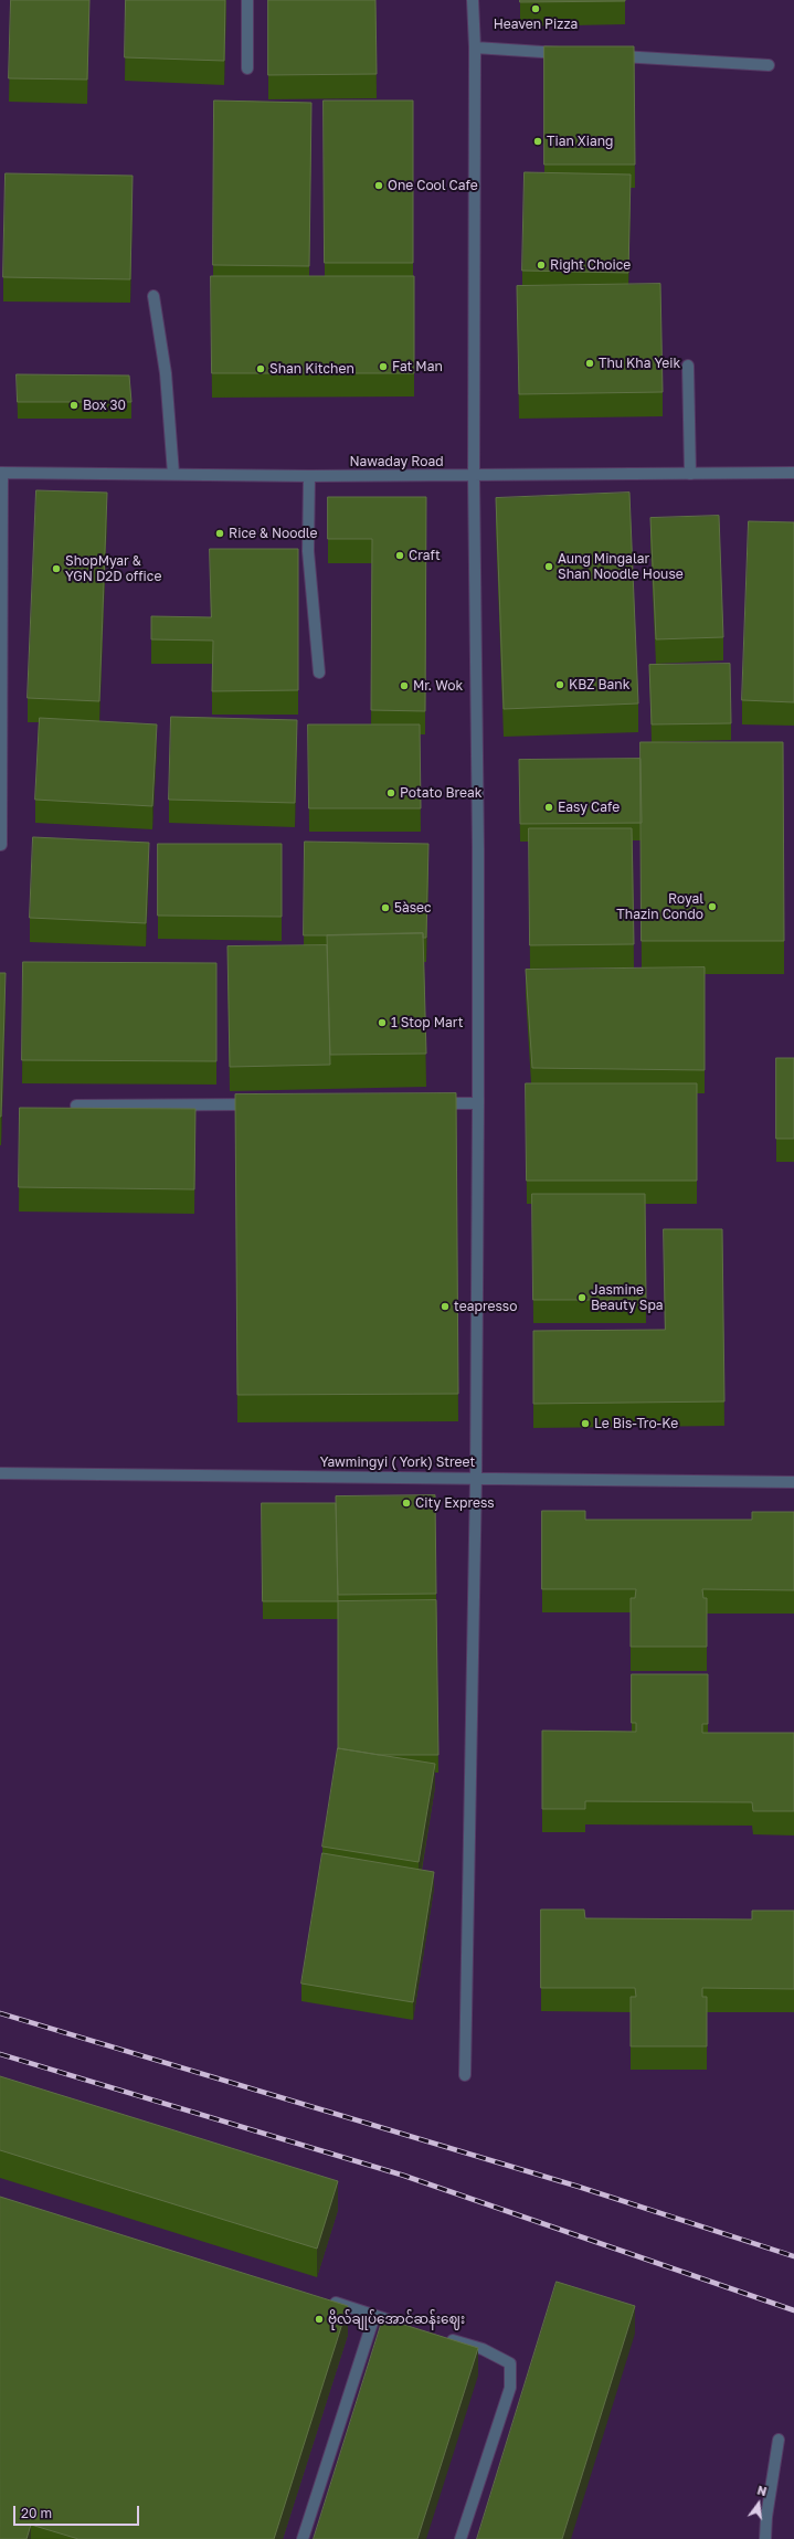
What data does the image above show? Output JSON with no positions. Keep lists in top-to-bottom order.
{
  "streets": {
    "street": ["Nawaday Road", "Yawmingyi ( York) Street"]
  },
  "places": [
    "Heaven Pizza",
    "Tian Xiang",
    "One Cool Cafe",
    "Right Choice",
    "Thu Kha Yeik",
    "Fat Man",
    "Shan Kitchen",
    "Box 30",
    "Rice & Noodle",
    "Craft",
    "Aung Mingalar Shan Noodle House",
    "ShopMyar & YGN D2D office",
    "KBZ Bank",
    "Mr. Wok",
    "Potato Break",
    "Easy Cafe",
    "Royal Thazin Condo",
    "5àsec",
    "1 Stop Mart",
    "Jasmine Beauty Spa",
    "teapresso",
    "Le Bis-Tro-Ke",
    "City Express",
    "ဗိုလ်ချုပ်အောင်ဆန်းဈေး"
  ],
  "scale_bar": "20 m",
  "north": "top"
}
